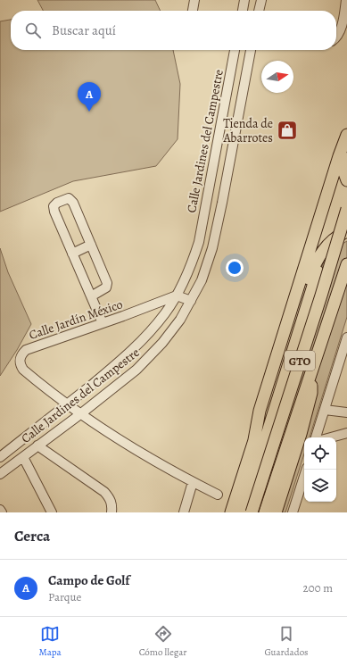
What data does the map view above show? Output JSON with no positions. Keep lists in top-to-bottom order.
{
  "streets": {
    "main road": ["GTO"],
    "street": ["Calle Jardines del Campestre", "Calle Jardín México"]
  },
  "crossings": [
    ["Calle Jardines del Campestre", "Calle Jardín México"]
  ],
  "places": {
    "shop": ["Tienda de Abarrotes"]
  },
  "north": "right",
  "page": {
    "search": "Buscar aquí",
    "pins": "A",
    "heading": "Cerca",
    "list": [
      {
        "mark": "A",
        "name": "Campo de Golf",
        "note": "Parque",
        "value": "200 m"
      }
    ],
    "nav": ["Mapa", "Cómo llegar", "Guardados"]
  }
}
